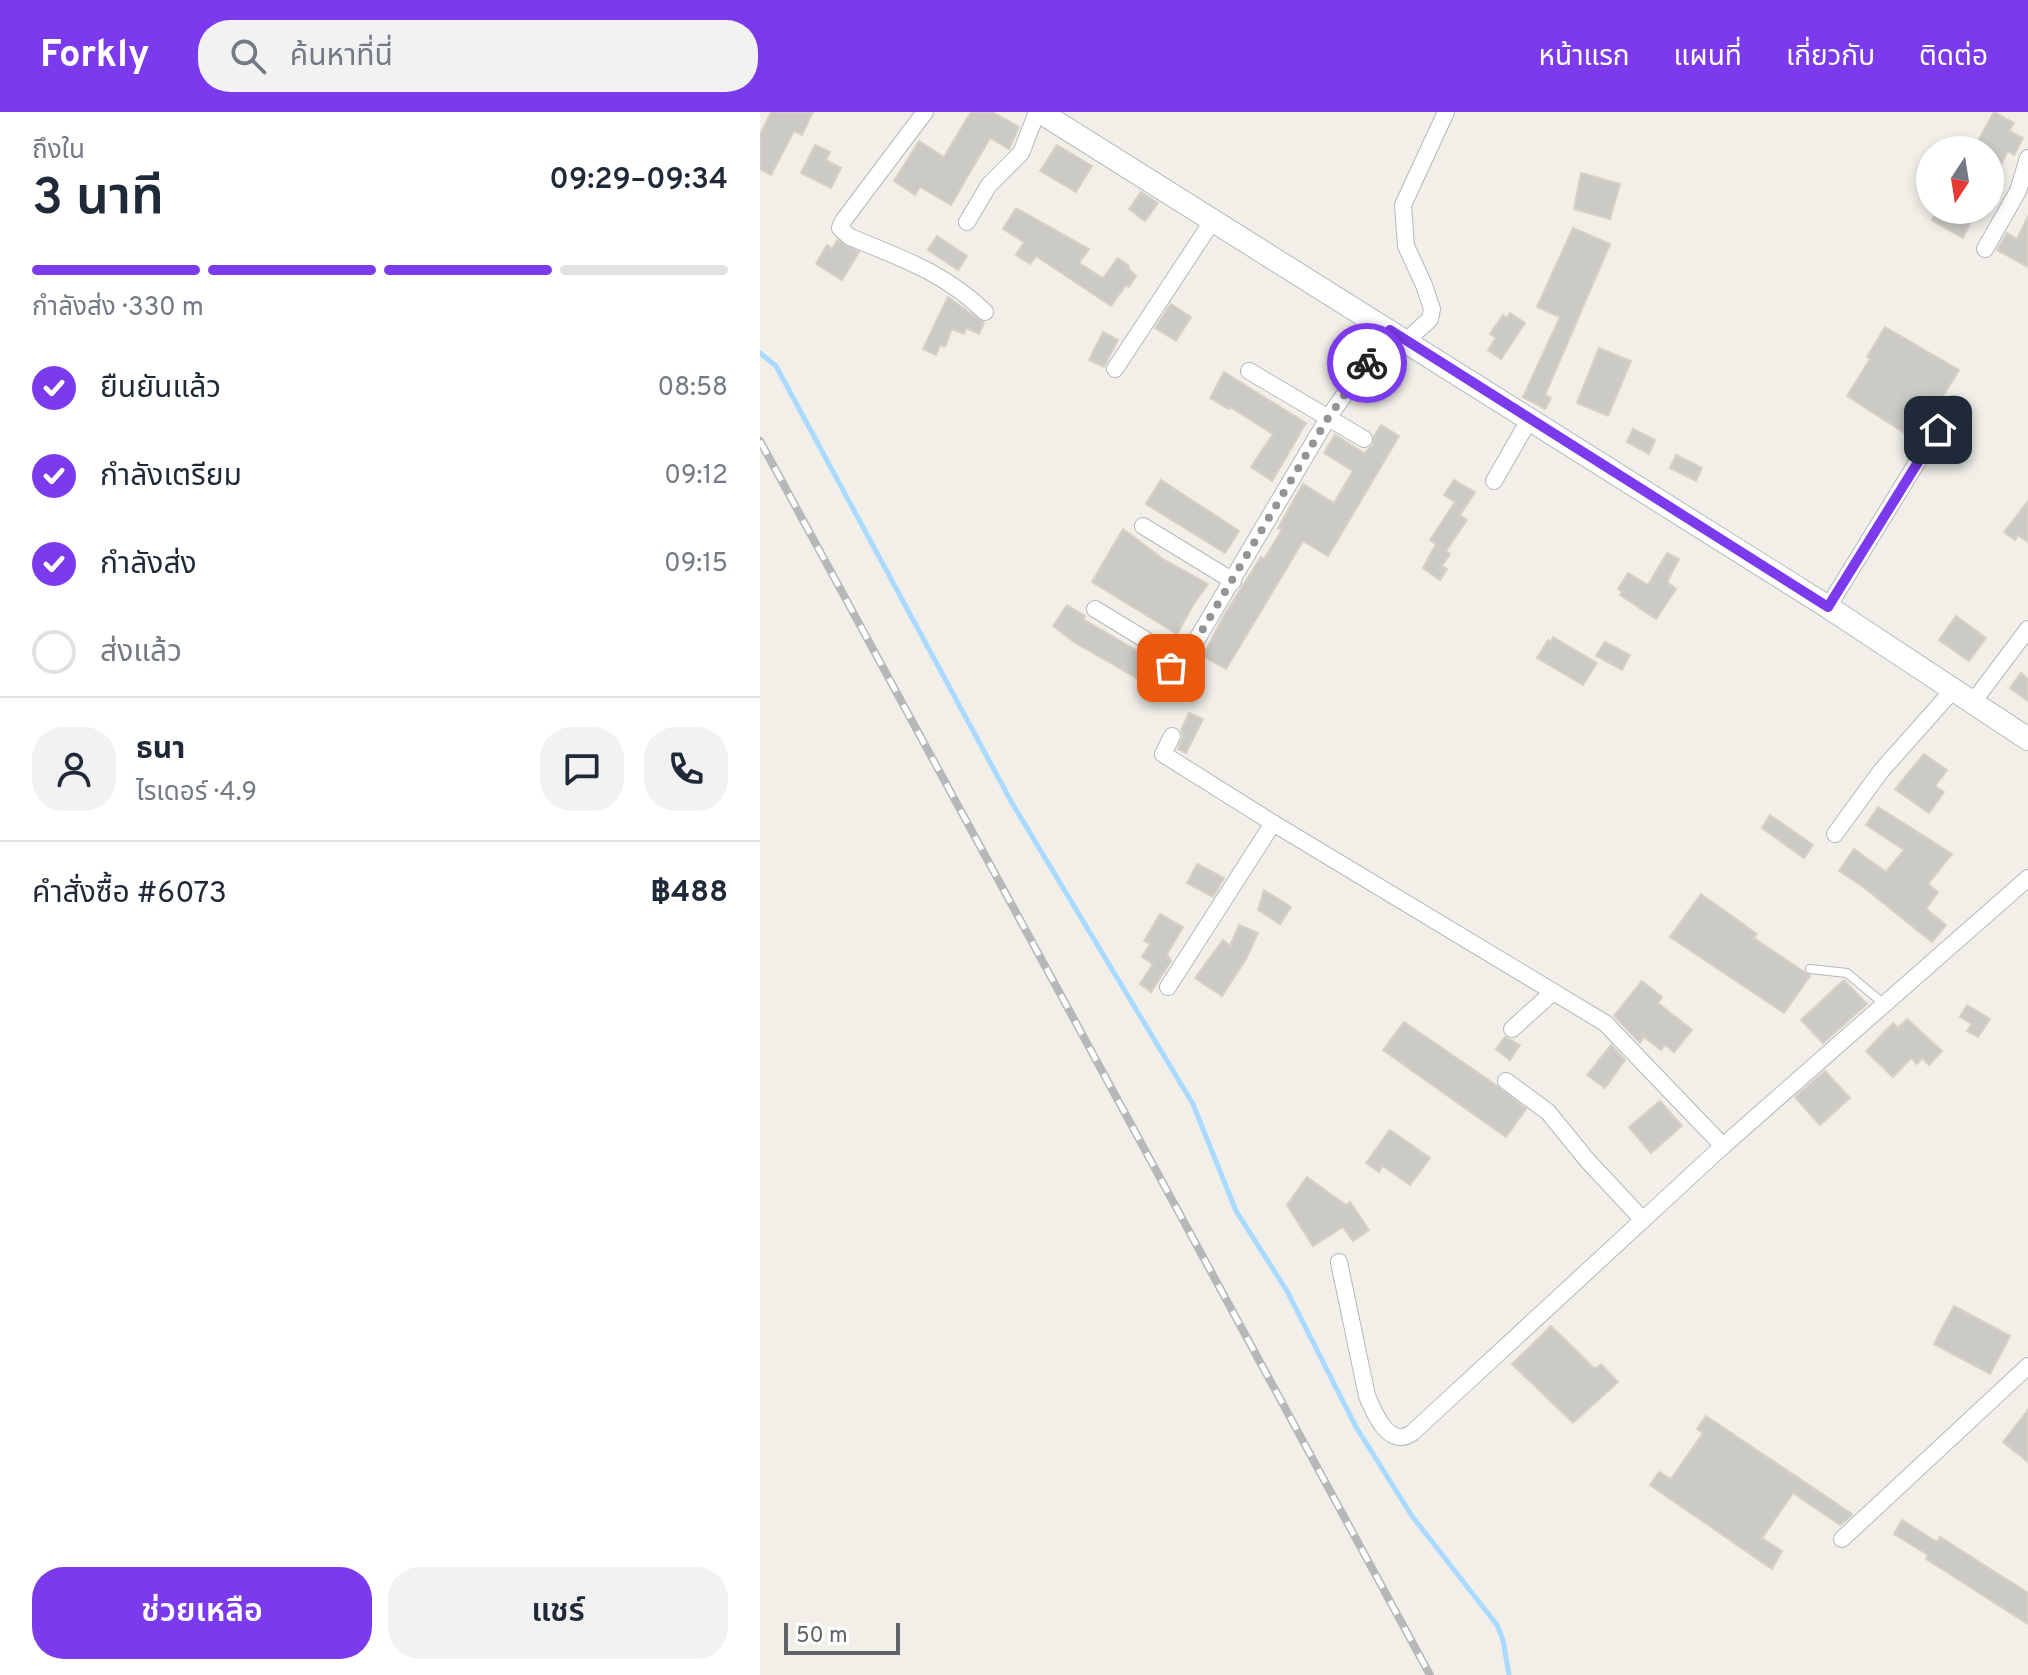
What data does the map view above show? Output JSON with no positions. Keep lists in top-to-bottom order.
{
  "scale_bar": "50 m",
  "north": "bottom",
  "page": {
    "header": "Forkly",
    "search": "ค้นหาที่นี่",
    "nav": [
      "หน้าแรก",
      "แผนที่",
      "เกี่ยวกับ",
      "ติดต่อ"
    ],
    "heading": ["3 นาที", "ถึงใน", "09:29–09:34"],
    "panel": [
      "ธนา",
      "ไรเดอร์ · 4.9",
      "คำสั่งซื้อ #6073",
      "฿488"
    ],
    "bar": "กำลังส่ง · 330 m",
    "list": [
      ["ยืนยันแล้ว", "08:58"],
      ["กำลังเตรียม", "09:12"],
      ["กำลังส่ง", "09:15"],
      "ส่งแล้ว"
    ],
    "buttons": ["ช่วยเหลือ", "แชร์"],
    "scale": "50 m"
  }
}
